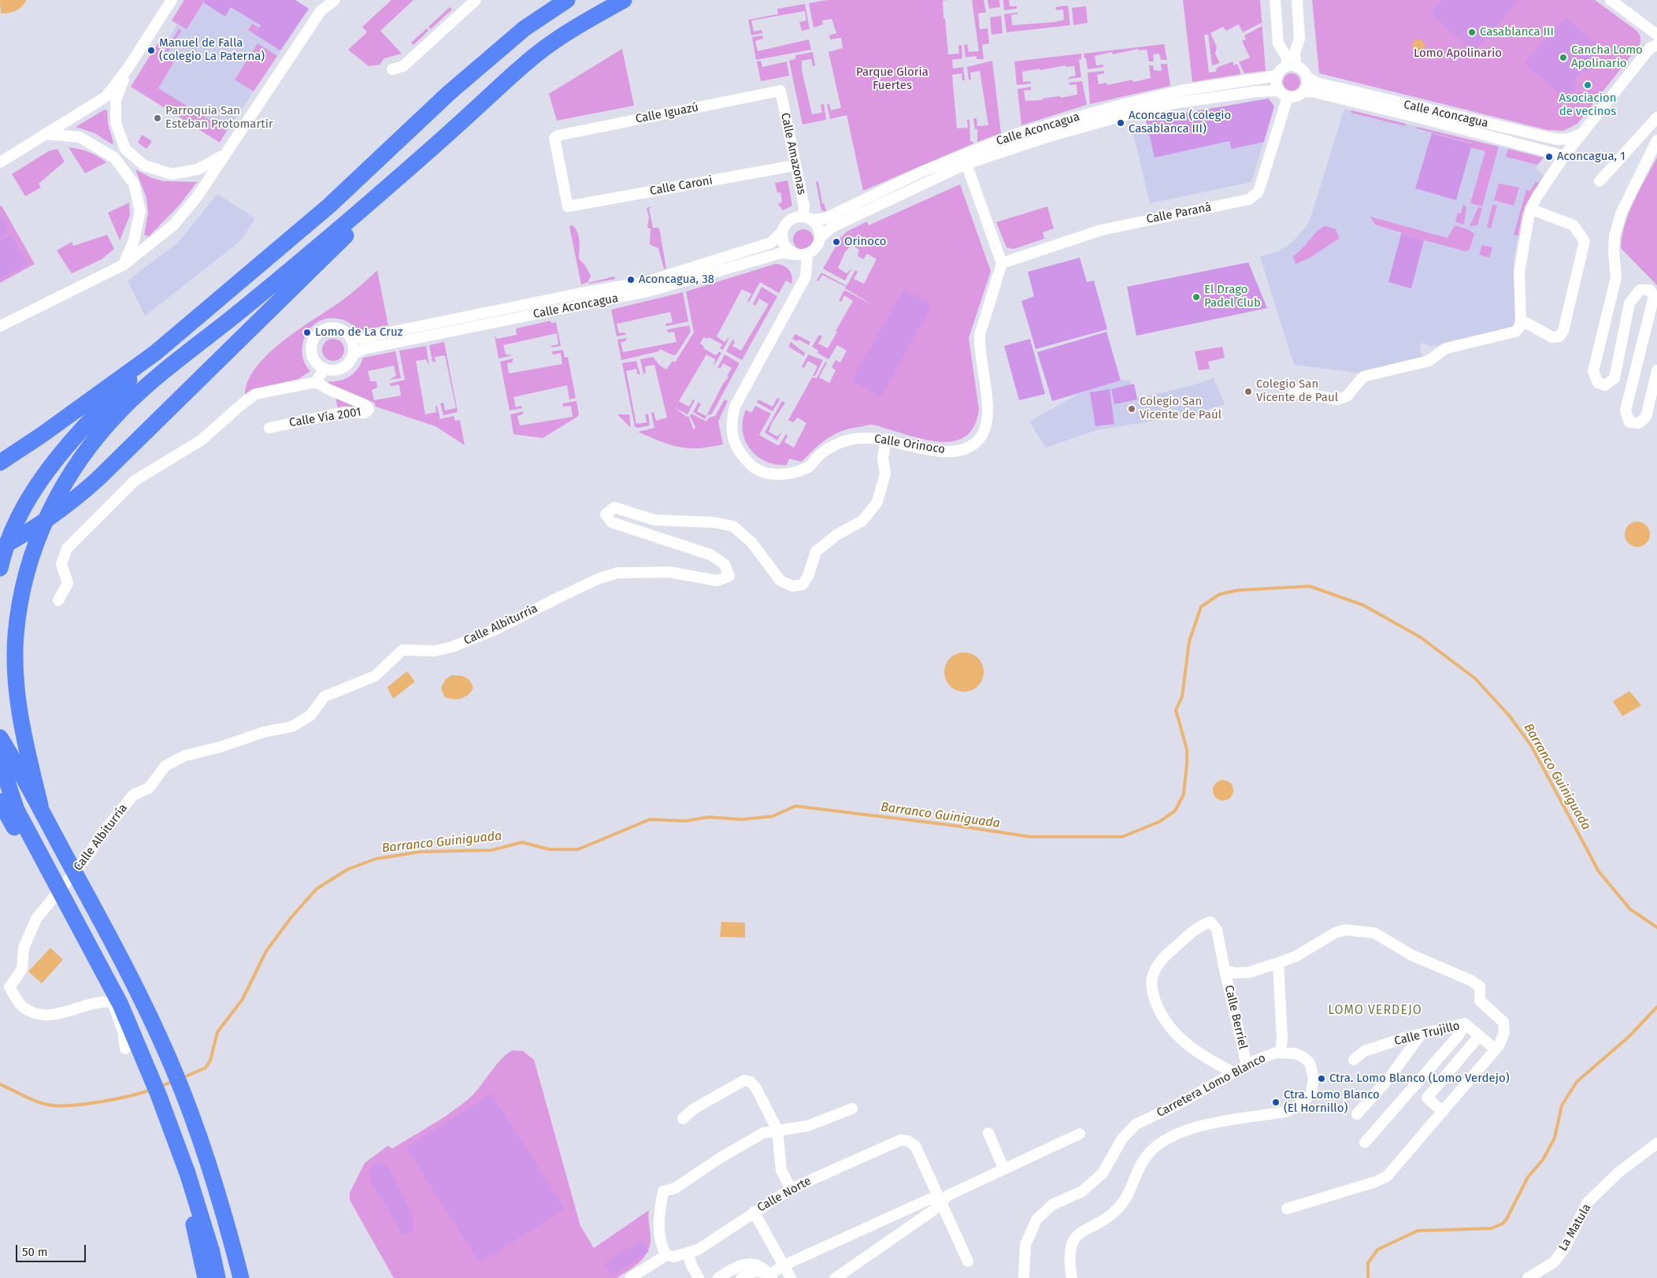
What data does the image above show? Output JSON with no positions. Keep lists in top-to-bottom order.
{
  "streets": {
    "street": [
      "Calle Iguazú",
      "Calle Aconcagua",
      "Calle Amazonas",
      "Calle Caroni",
      "Calle Paraná",
      "Calle Vía 2001",
      "Calle Orinoco",
      "Calle Albiturría",
      "Calle Berriel",
      "Calle Trujillo",
      "Carretera Lomo Blanco",
      "Calle Norte",
      "La Matula"
    ]
  },
  "crossings": [
    ["Calle Iguazú", "Calle Amazonas"],
    ["Calle Iguazú", "Calle Caroni"],
    ["Calle Aconcagua", "Calle Amazonas"],
    ["Calle Aconcagua", "Calle Paraná"],
    ["Calle Aconcagua", "Calle Orinoco"],
    ["Calle Amazonas", "Calle Caroni"],
    ["Calle Amazonas", "Calle Orinoco"],
    ["Calle Paraná", "Calle Orinoco"],
    ["Calle Orinoco", "Calle Albiturría"],
    ["Calle Berriel", "Carretera Lomo Blanco"]
  ],
  "districts": ["LOMO VERDEJO"],
  "water": ["Barranco Guiniguada"],
  "parks": ["Lomo Apolinario", "Parque Gloria Fuertes"],
  "places": [
    "Casablanca III",
    "Manuel de Falla (colegio La Paterna)",
    "Cancha Lomo Apolinario",
    "Asociacion de vecinos",
    "Parroquia San Esteban Protomartir",
    "Aconcagua (colegio Casablanca III)",
    "Aconcagua, 1",
    "Orinoco",
    "Aconcagua, 38",
    "El Drago Padel Club",
    "Lomo de La Cruz",
    "Colegio San Vicente de Paul",
    "Colegio San Vicente de Paúl",
    "Ctra. Lomo Blanco (Lomo Verdejo)",
    "Ctra. Lomo Blanco (El Hornillo)"
  ],
  "scale_bar": "50 m"
}
